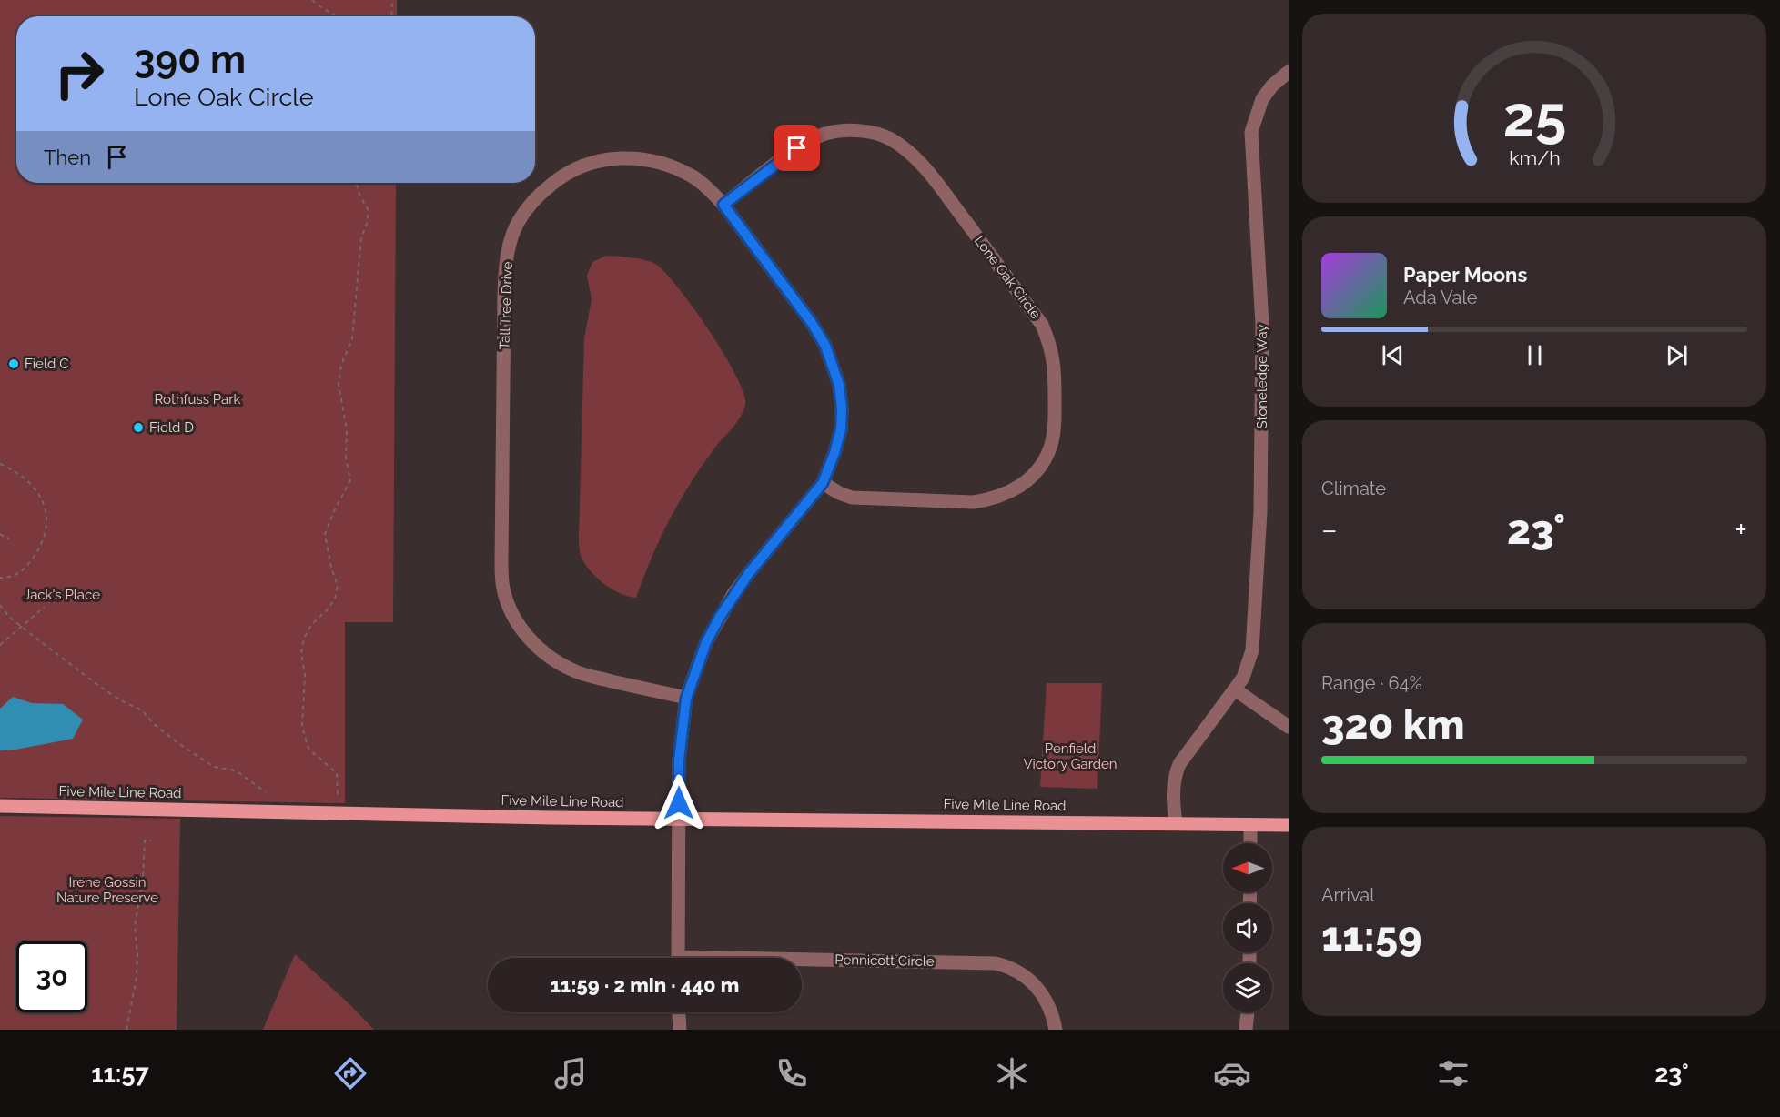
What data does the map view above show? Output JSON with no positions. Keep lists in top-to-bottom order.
{
  "streets": {
    "main road": ["Five Mile Line Road"],
    "street": [
      "Lone Oak Circle",
      "Tall Tree Drive",
      "Stoneledge Way",
      "Pennicott Circle"
    ]
  },
  "crossings": [
    ["Lone Oak Circle", "Tall Tree Drive"],
    ["Tall Tree Drive", "Five Mile Line Road"],
    ["Tall Tree Drive", "Pennicott Circle"],
    ["Stoneledge Way", "Five Mile Line Road"],
    ["Five Mile Line Road", "Pennicott Circle"]
  ],
  "parks": [
    "Rothfuss Park",
    "Jack's Place",
    "Penfield Victory Garden",
    "Irene Gossin Nature Preserve"
  ],
  "places": ["Field C", "Field D"],
  "north": "left",
  "page": {
    "turn": ["390 m", "Lone Oak Circle"],
    "then": "Then",
    "song": ["Paper Moons", "Ada Vale"],
    "tile": [
      "Climate",
      ["Range · 64%", "320 km"],
      ["Arrival", "11:59"]
    ],
    "heat": ["−", "23°", "+"],
    "limit": "30",
    "trip": "11:59 · 2 min · 440 m",
    "tabs": ["11:57", "23°"],
    "gauge": ["25", "km/h"]
  }
}
